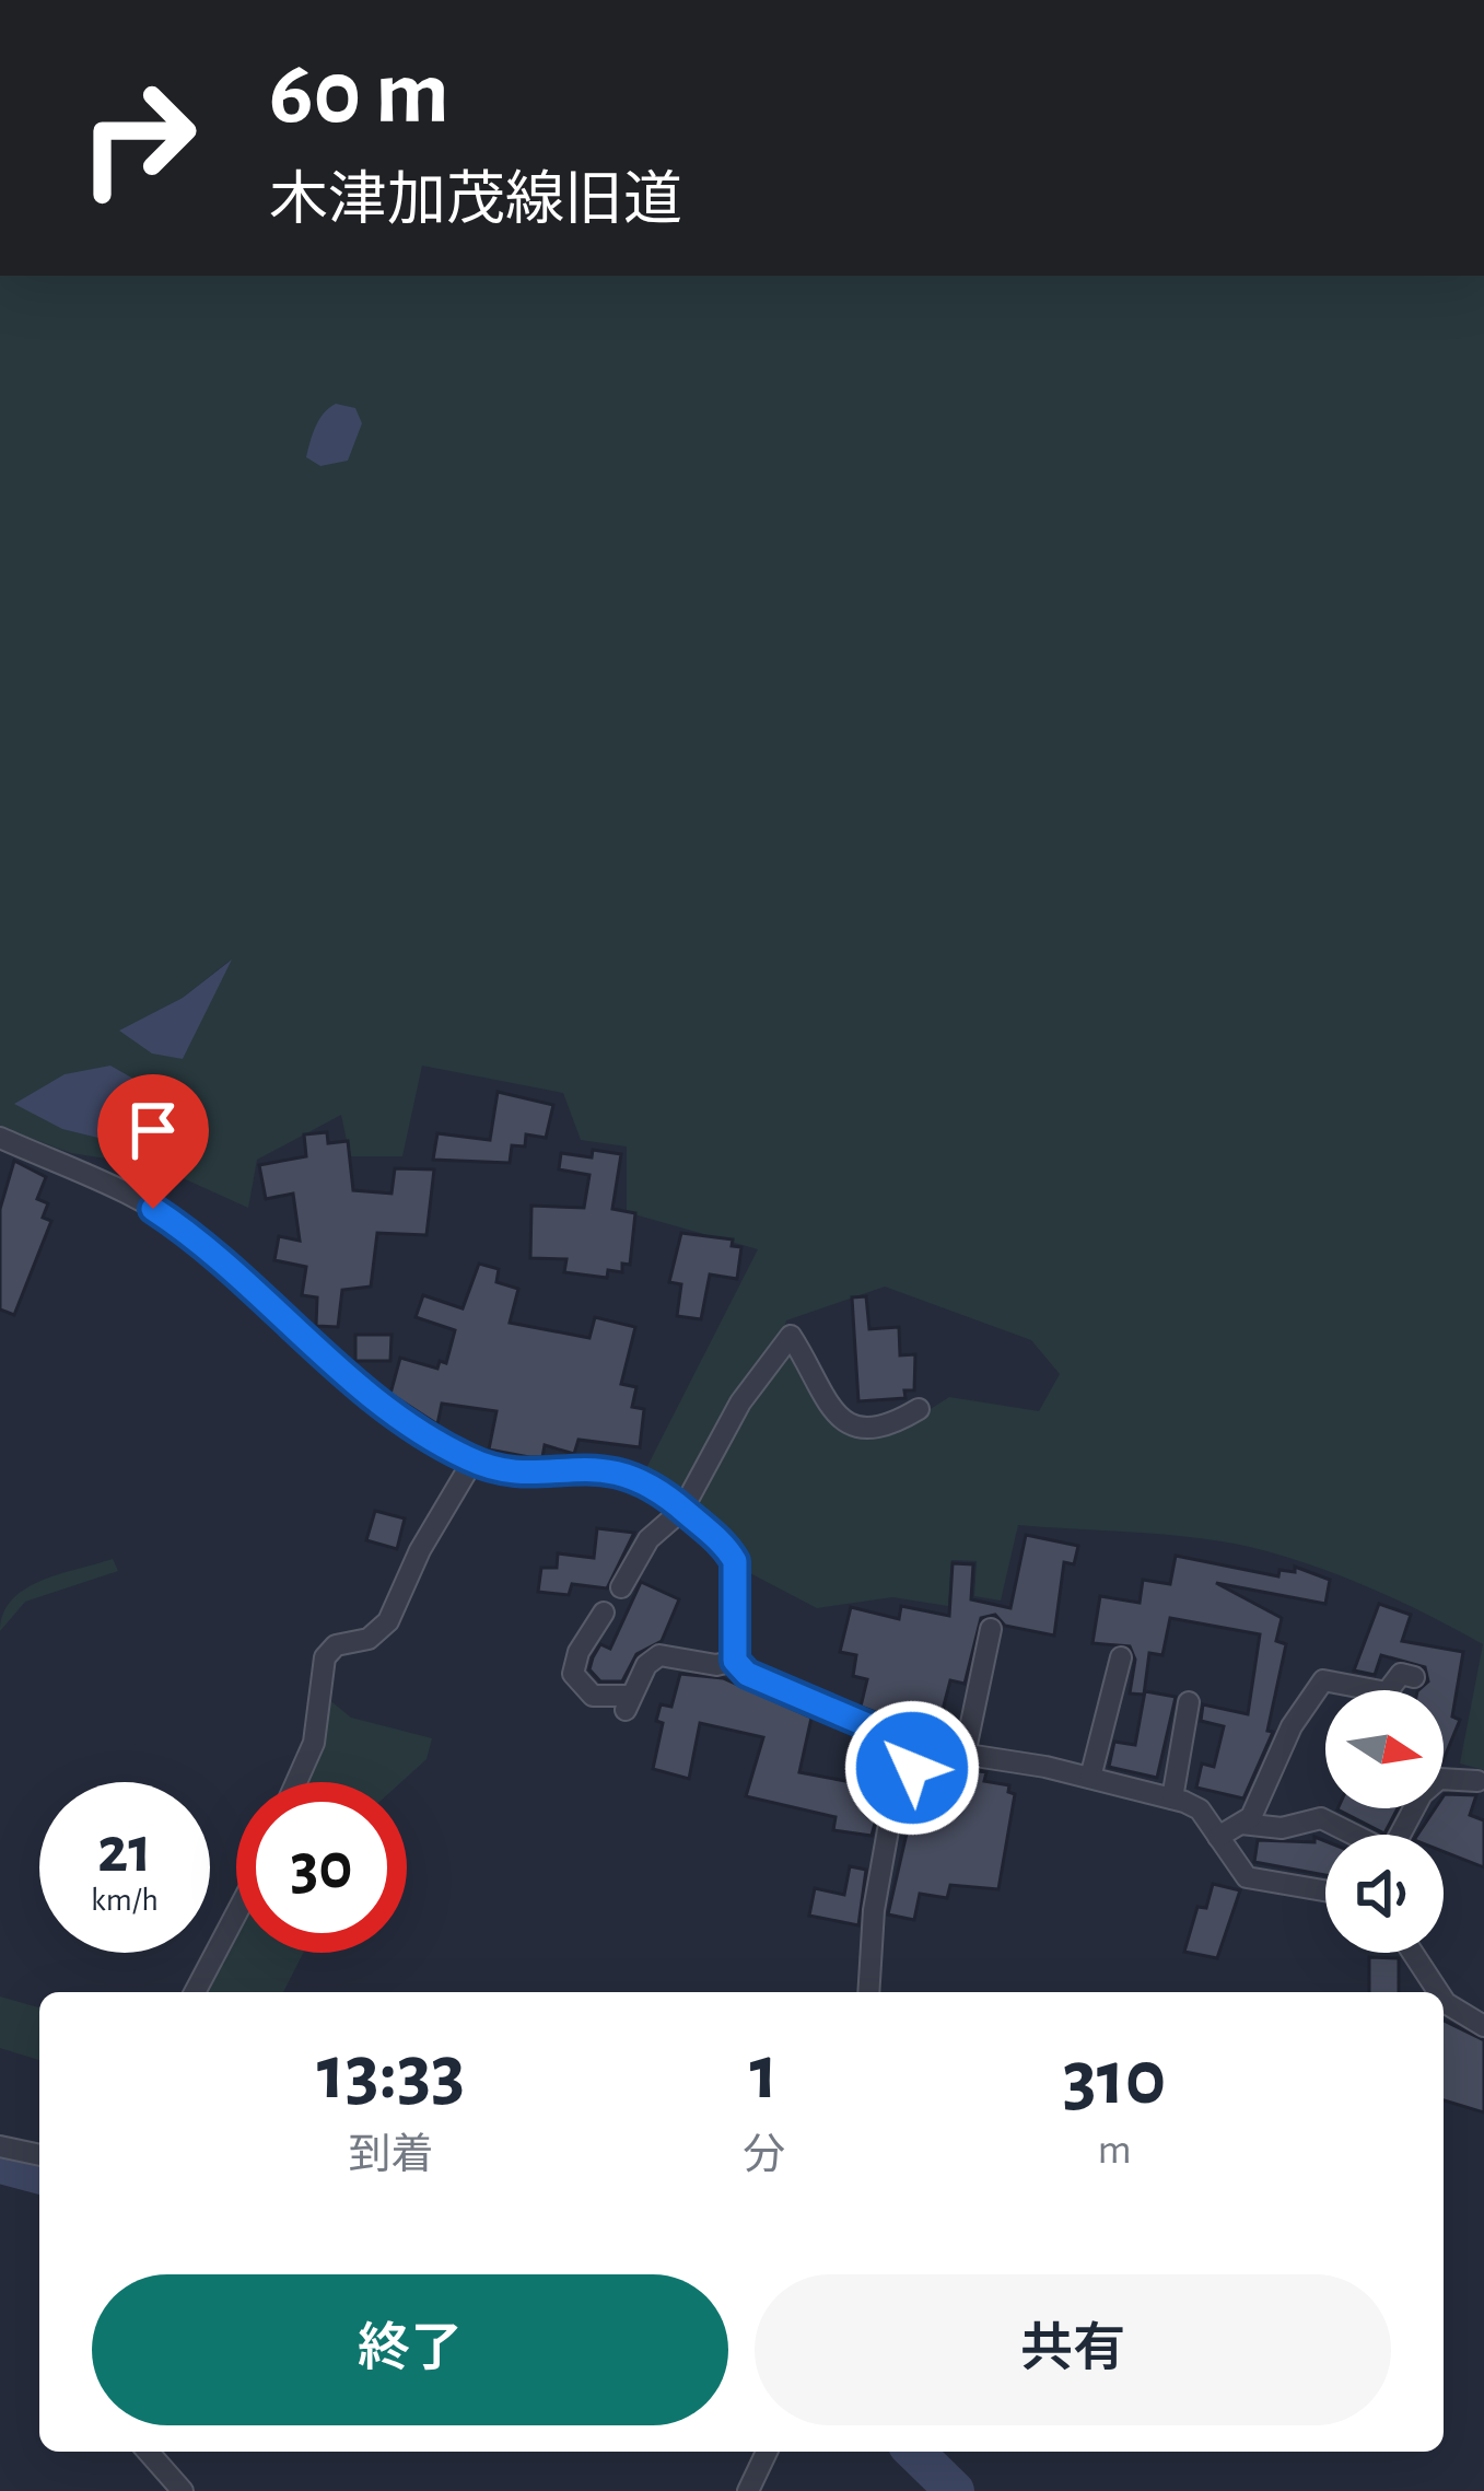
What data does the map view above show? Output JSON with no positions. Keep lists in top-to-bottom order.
{
  "north": "right",
  "page": {
    "turn": ["60 m", "木津加茂線旧道"],
    "speed": "21 km/h",
    "limit": "30",
    "eta": [
      "13:33",
      "到着",
      "1",
      "分",
      "310",
      "m"
    ],
    "buttons": ["終了", "共有"]
  }
}
